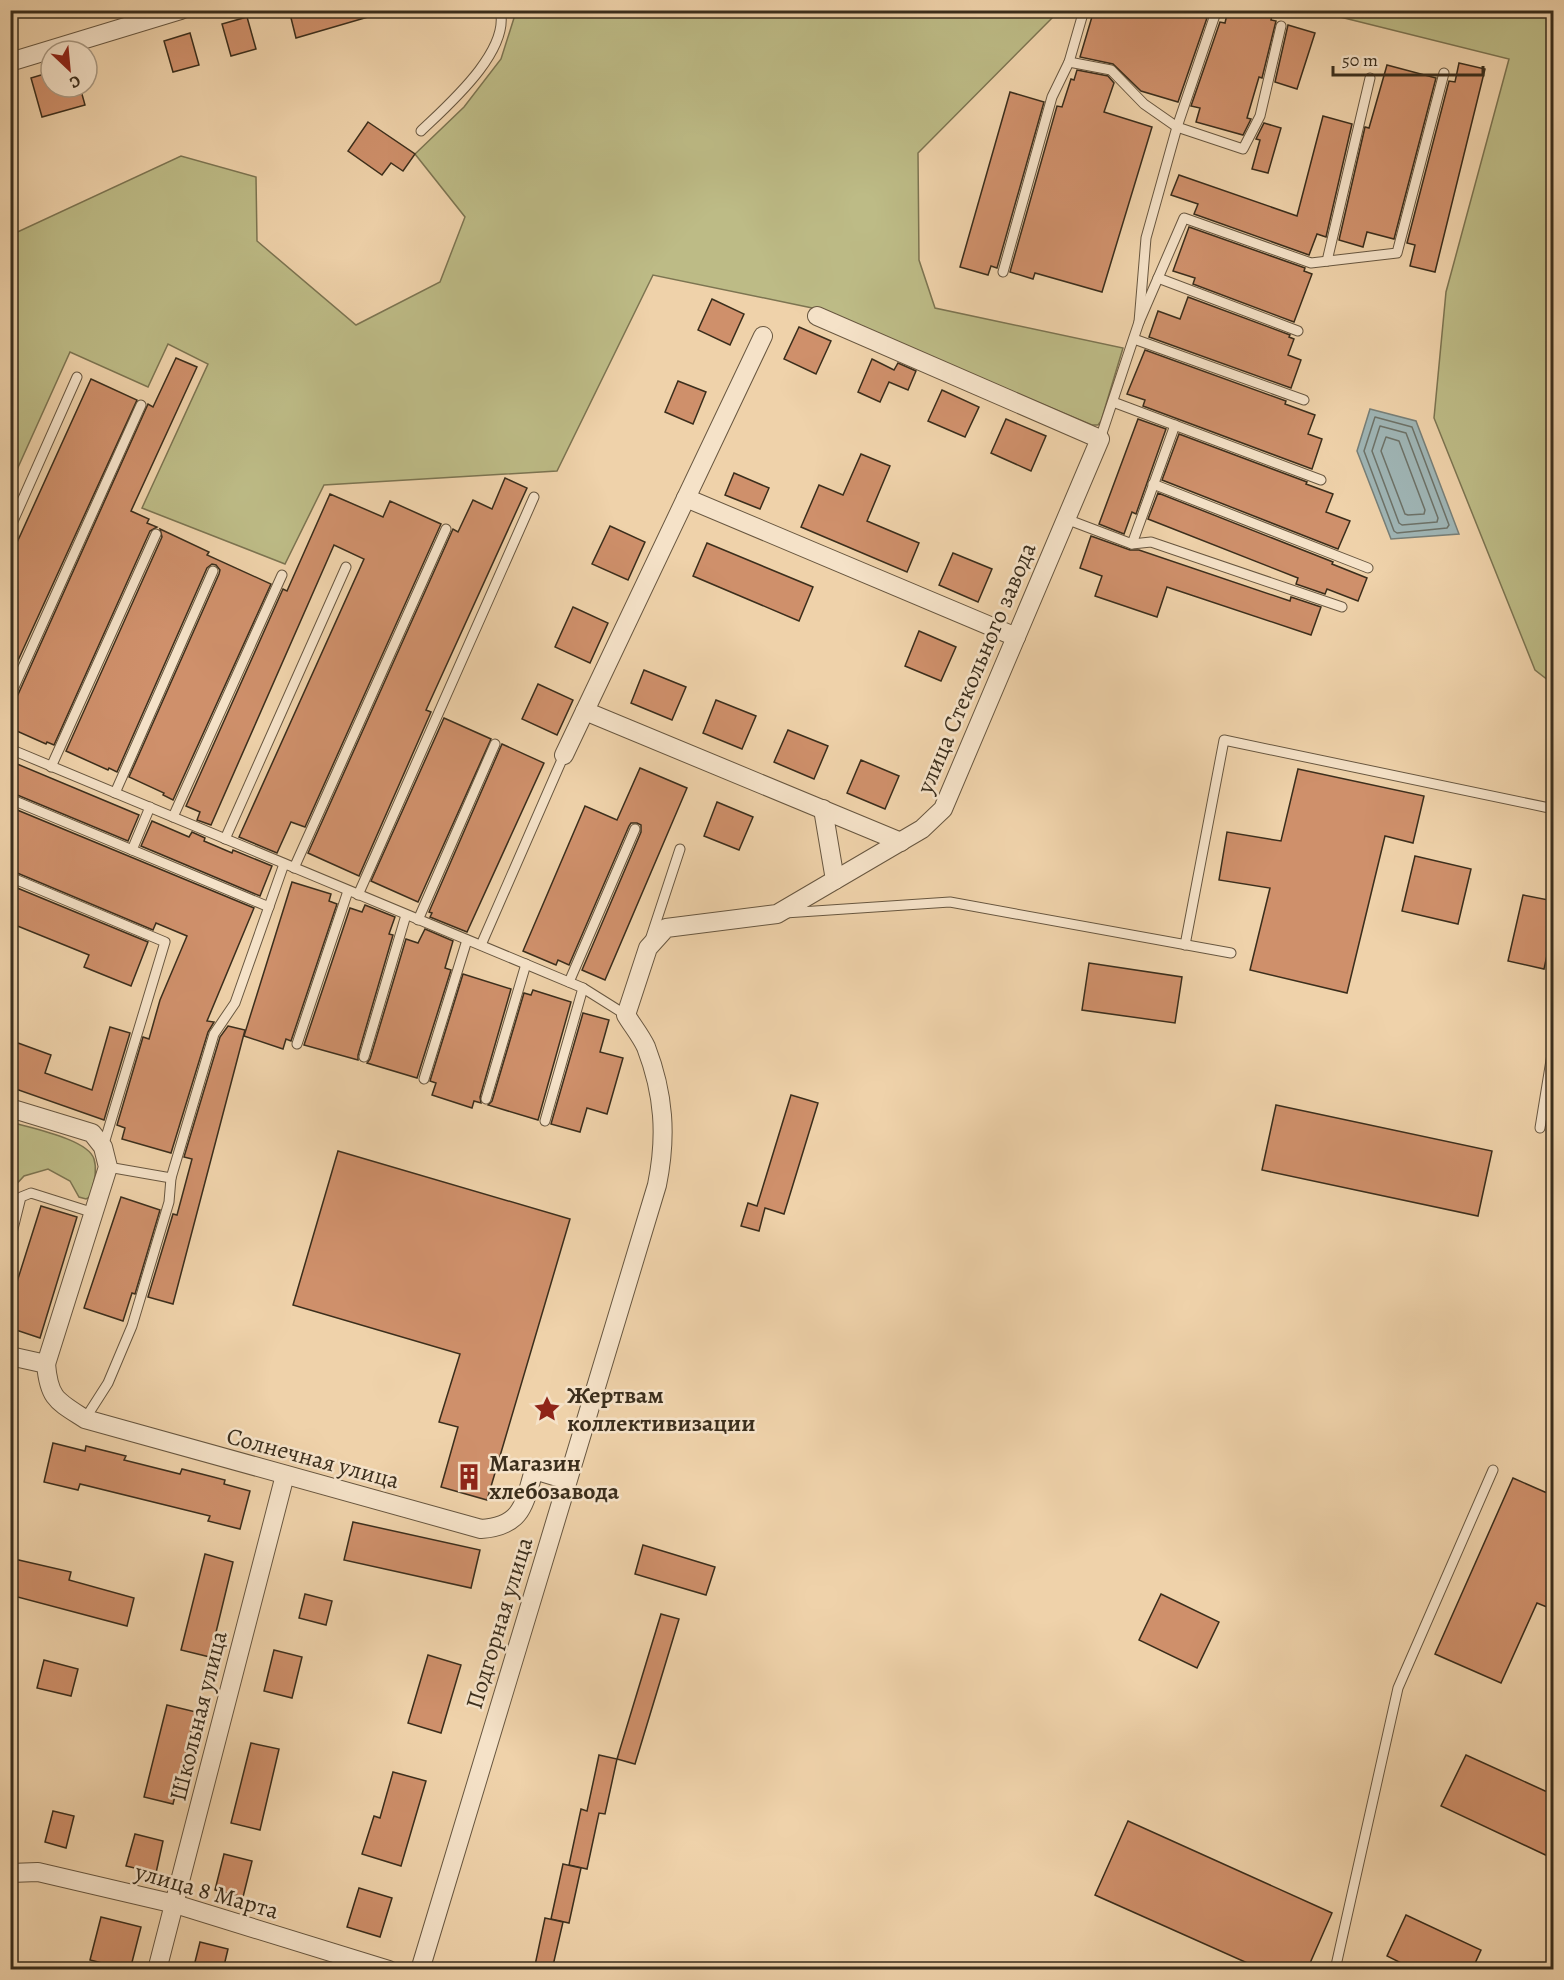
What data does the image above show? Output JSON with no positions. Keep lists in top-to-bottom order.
{
  "streets": {
    "street": [
      "улица Стекольного завода",
      "Солнечная улица",
      "Подгорная улица",
      "Школьная улица",
      "улица 8 Марта"
    ]
  },
  "crossings": [
    ["улица Стекольного завода", "Подгорная улица"],
    ["Солнечная улица", "Подгорная улица"],
    ["Солнечная улица", "Школьная улица"],
    ["Школьная улица", "улица 8 Марта"]
  ],
  "places": {
    "place": ["Жертвам коллективизации"],
    "building": ["Магазин хлебозавода"]
  },
  "scale_bar": "50 m",
  "north": "bottom right"
}
